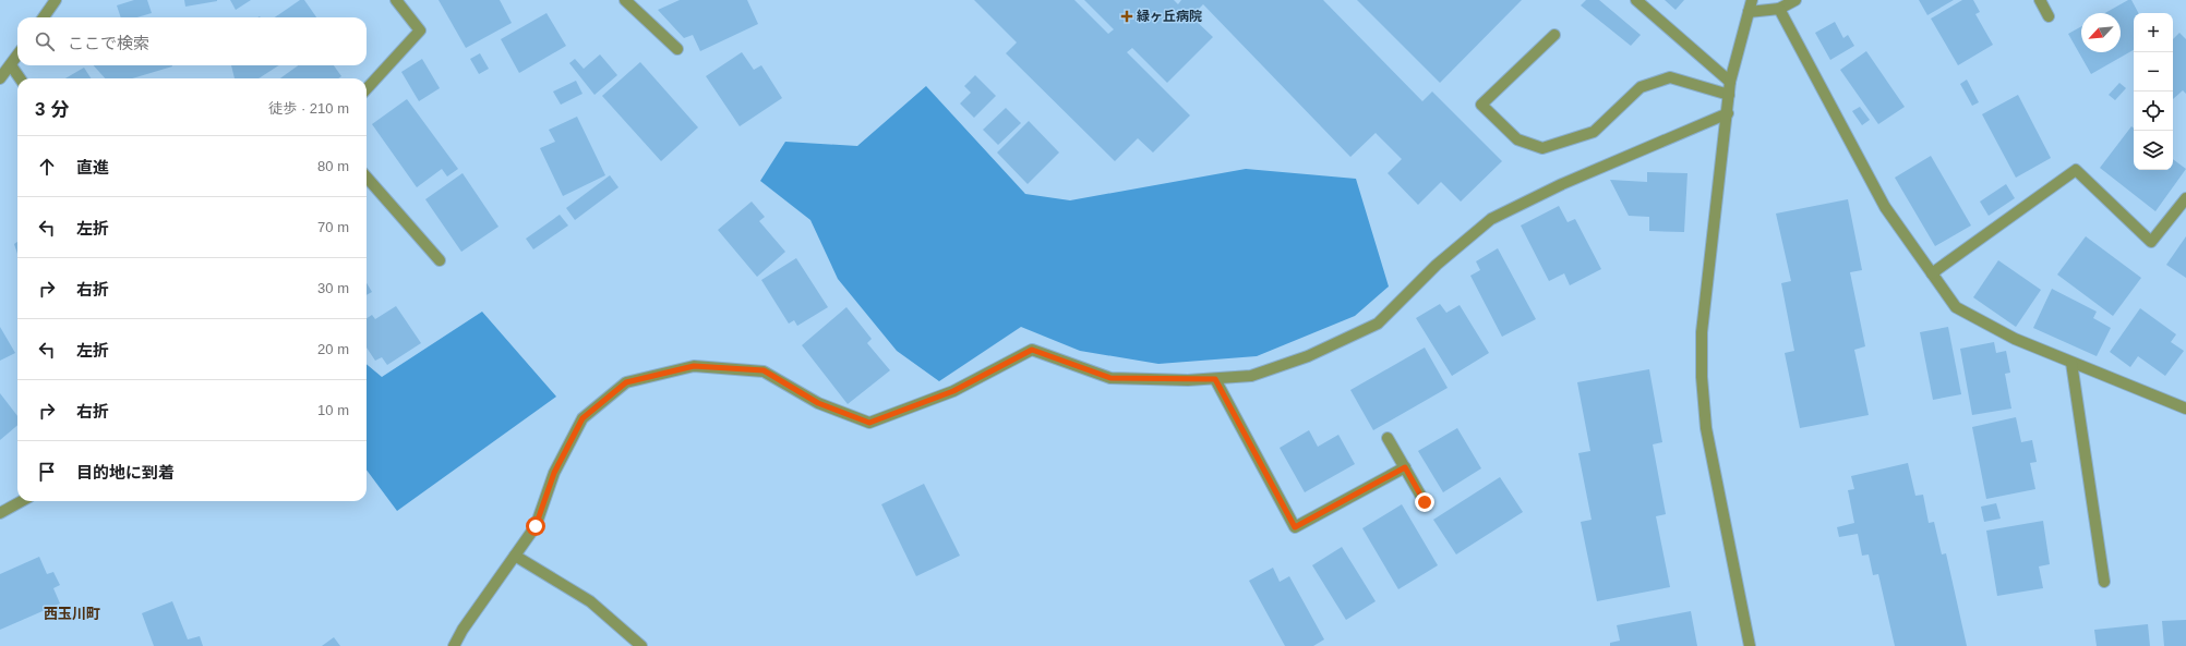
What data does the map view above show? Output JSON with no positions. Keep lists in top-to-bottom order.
{
  "districts": ["西玉川町"],
  "places": {
    "health": ["緑ヶ丘病院"]
  },
  "north": "bottom left",
  "page": {
    "map_buttons": ["+", "−"],
    "search": "ここで検索",
    "heading": ["3 分", "徒歩 · 210 m"],
    "list": [
      ["直進", "80 m"],
      ["左折", "70 m"],
      ["右折", "30 m"],
      ["左折", "20 m"],
      ["右折", "10 m"],
      "目的地に到着"
    ]
  }
}
